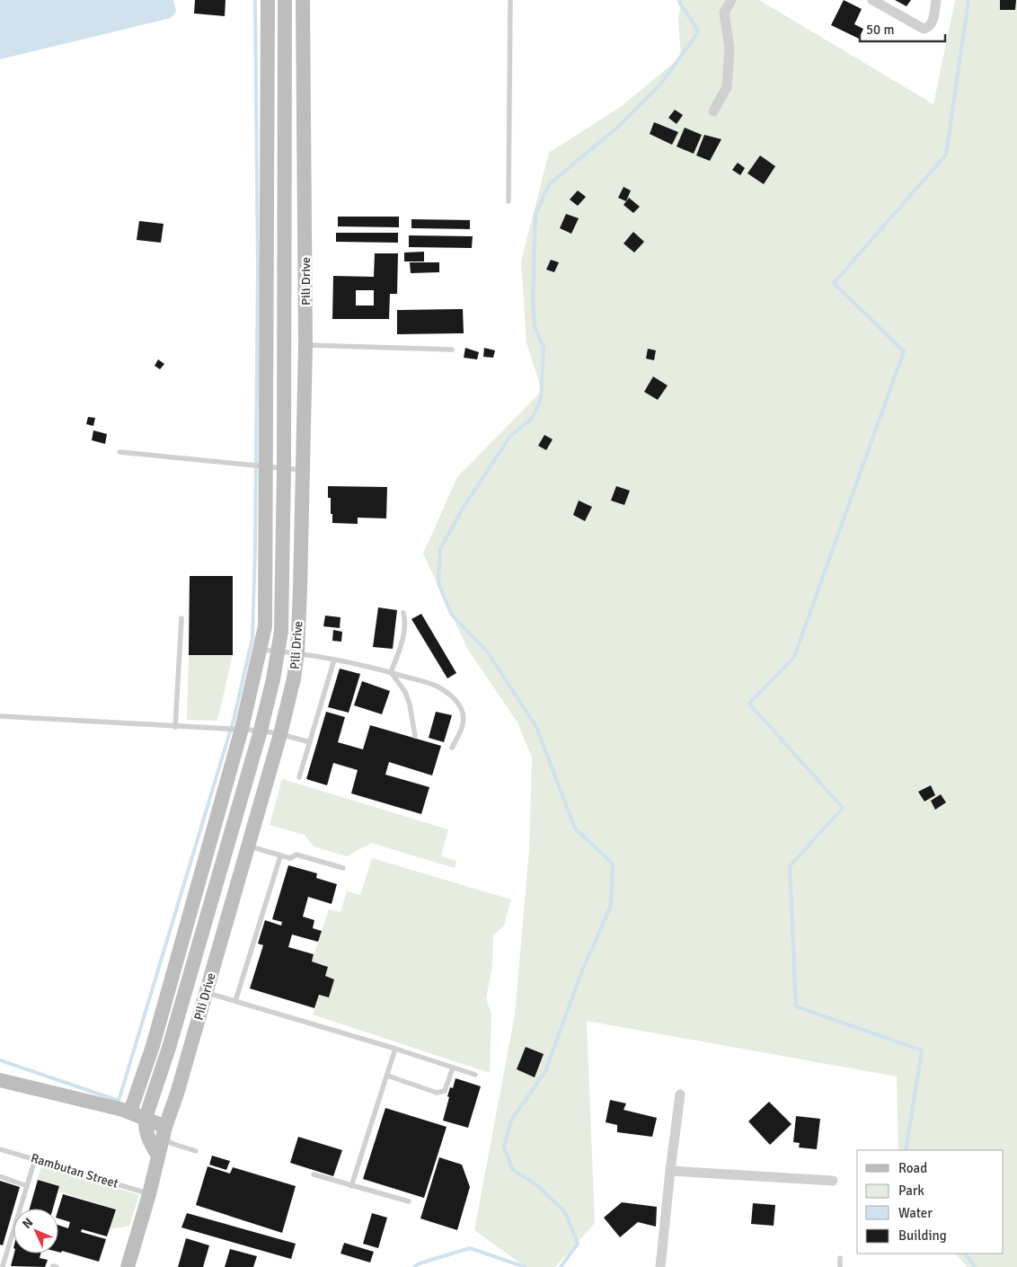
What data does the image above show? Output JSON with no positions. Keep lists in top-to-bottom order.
{
  "streets": {
    "street": ["Pili Drive"],
    "lane": ["Rambutan Street"]
  },
  "crossings": [
    ["Pili Drive", "Rambutan Street"]
  ],
  "legend": [
    "Road",
    "Park",
    "Water",
    "Building"
  ],
  "scale_bar": "50 m",
  "north": "top left"
}
